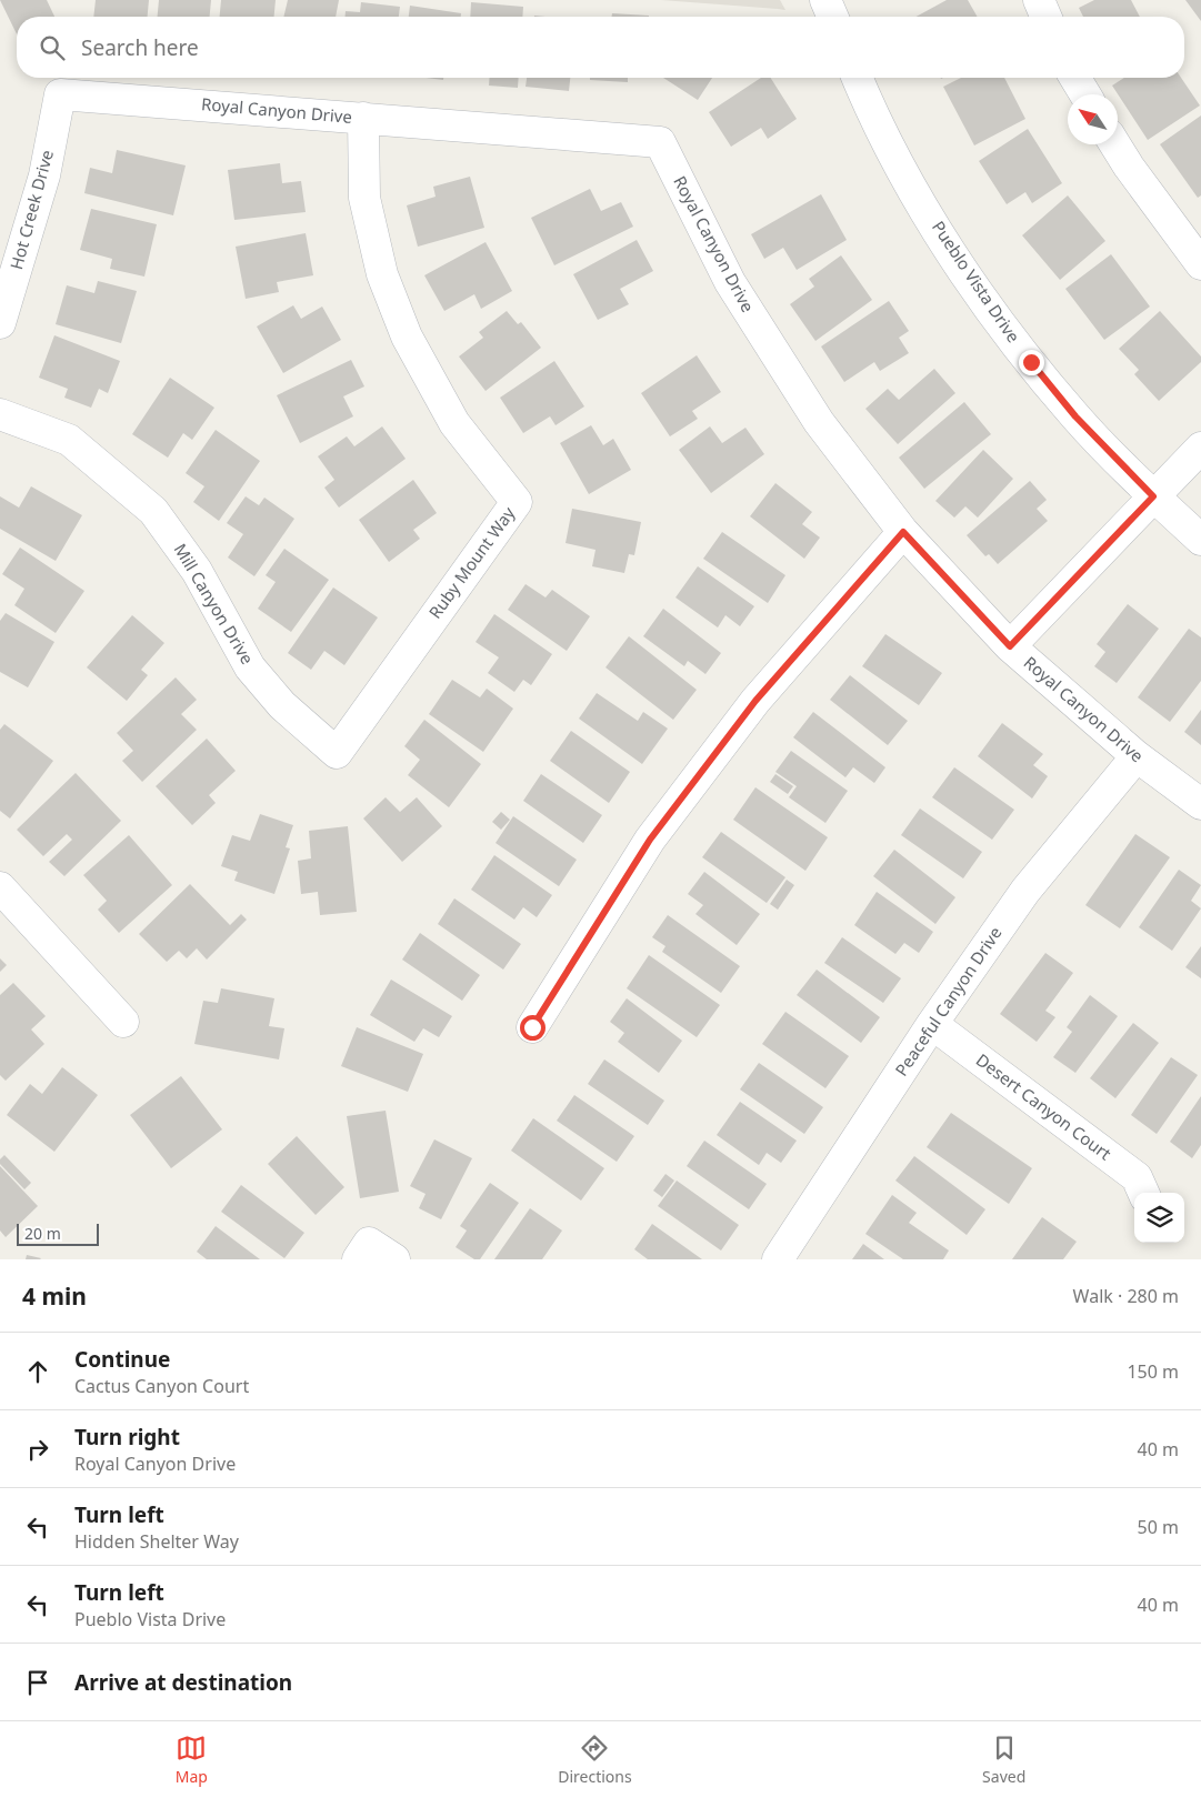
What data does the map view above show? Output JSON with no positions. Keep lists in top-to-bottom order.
{
  "streets": {
    "street": [
      "Royal Canyon Drive",
      "Hot Creek Drive",
      "Pueblo Vista Drive",
      "Ruby Mount Way",
      "Mill Canyon Drive",
      "Peaceful Canyon Drive",
      "Desert Canyon Court"
    ]
  },
  "crossings": [
    ["Royal Canyon Drive", "Hot Creek Drive"],
    ["Royal Canyon Drive", "Ruby Mount Way"],
    ["Royal Canyon Drive", "Peaceful Canyon Drive"],
    ["Ruby Mount Way", "Mill Canyon Drive"],
    ["Peaceful Canyon Drive", "Desert Canyon Court"]
  ],
  "scale_bar": "20 m",
  "north": "top left",
  "page": {
    "search": "Search here",
    "scale": "20 m",
    "heading": ["4 min", "Walk · 280 m"],
    "list": [
      ["Continue", "Cactus Canyon Court", "150 m"],
      ["Turn right", "Royal Canyon Drive", "40 m"],
      ["Turn left", "Hidden Shelter Way", "50 m"],
      ["Turn left", "Pueblo Vista Drive", "40 m"],
      "Arrive at destination"
    ],
    "nav": ["Map", "Directions", "Saved"]
  }
}
